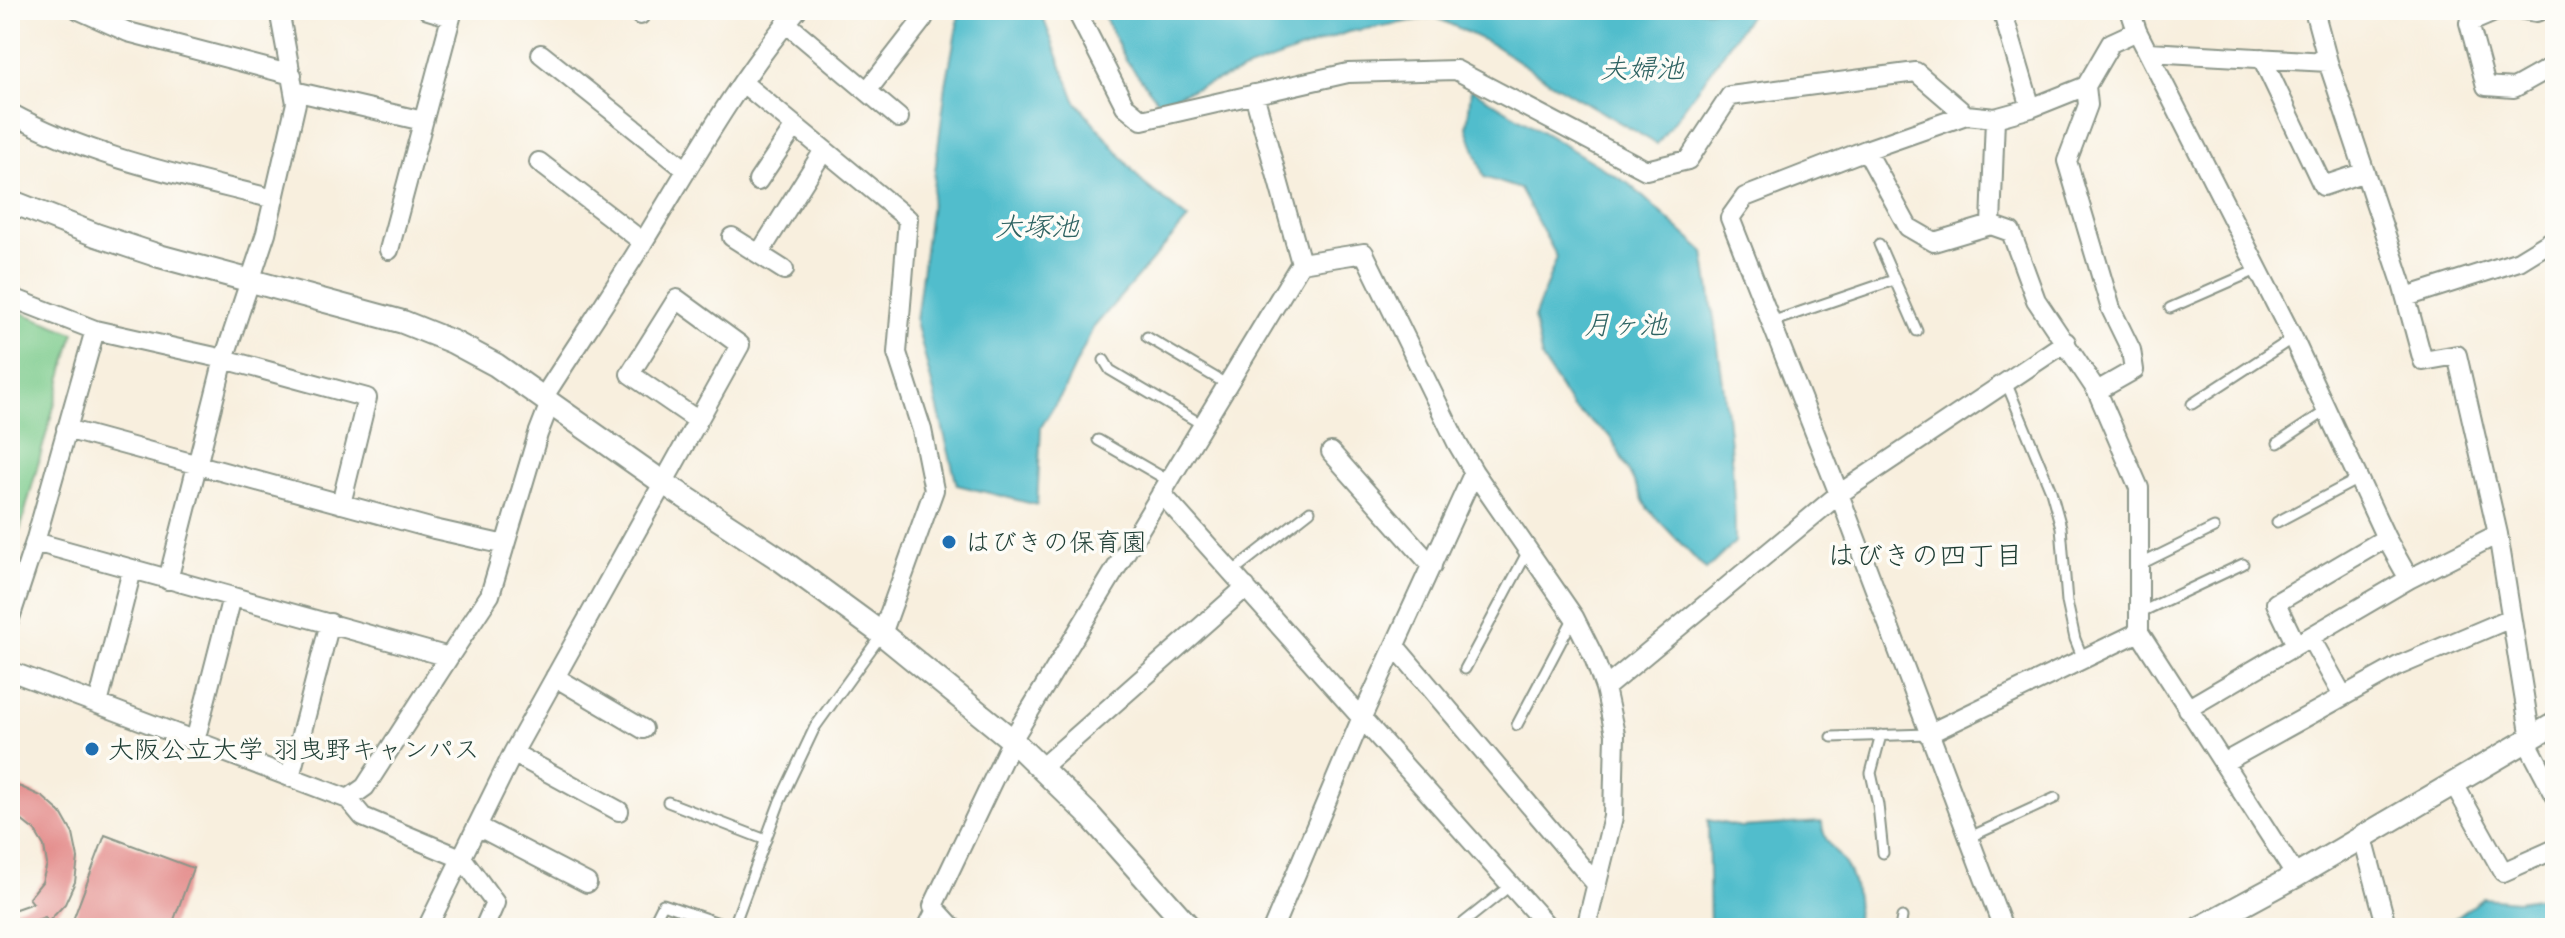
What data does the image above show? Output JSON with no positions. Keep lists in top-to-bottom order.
{
  "districts": ["はびきの四丁目"],
  "water": ["夫婦池", "大塚池", "月ヶ池"],
  "places": ["はびきの保育園", "大阪公立大学 羽曳野キャンパス"]
}
